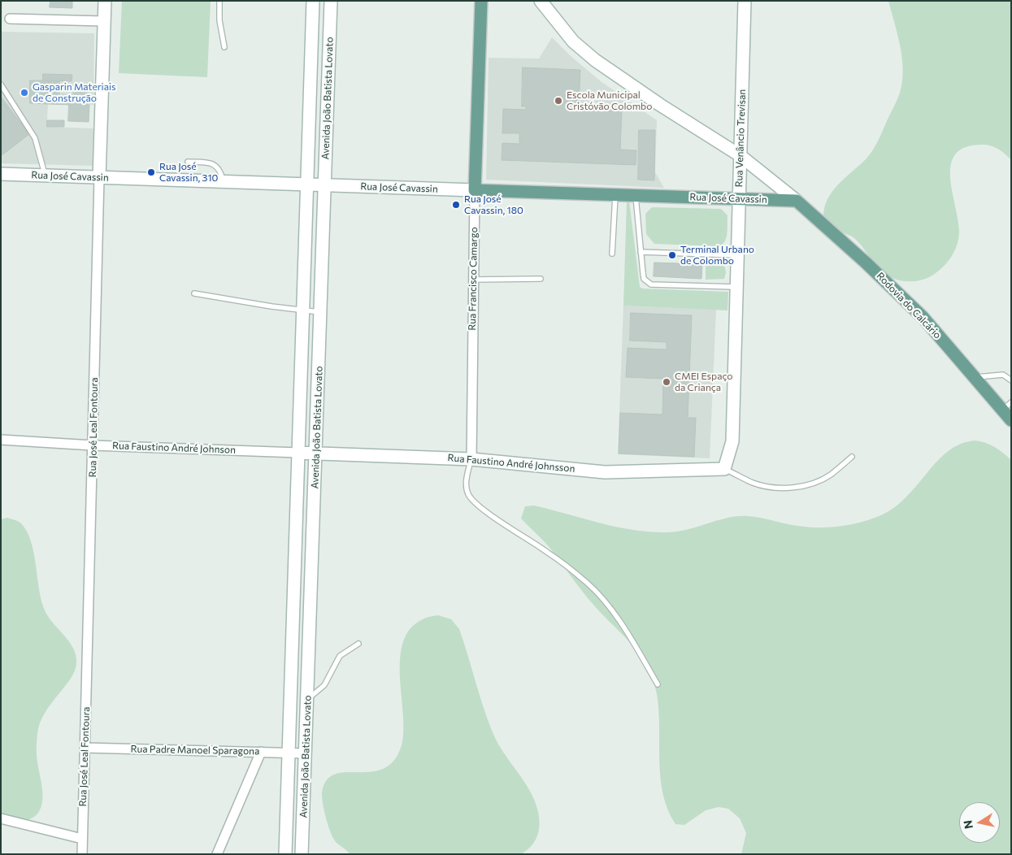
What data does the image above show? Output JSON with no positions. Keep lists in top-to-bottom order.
{
  "streets": {
    "main road": ["Rua José Cavassin", "Rua Francisco Camargo", "Rodovia do Calcário"],
    "street": [
      "Avenida João Batista Lovato",
      "Rua Venâncio Trevisan",
      "Rua José Leal Fontoura",
      "Rua Faustino André Johnson",
      "Rua Faustino André Johnsson",
      "Rua Padre Manoel Sparagona"
    ]
  },
  "crossings": [
    ["Avenida João Batista Lovato", "Rua José Cavassin"],
    ["Avenida João Batista Lovato", "Rua Faustino André Johnson"],
    ["Avenida João Batista Lovato", "Rua Faustino André Johnsson"],
    ["Avenida João Batista Lovato", "Rua Padre Manoel Sparagona"],
    ["Rua Venâncio Trevisan", "Rua José Cavassin"],
    ["Rua Venâncio Trevisan", "Rua Faustino André Johnsson"],
    ["Rua José Cavassin", "Rua Francisco Camargo"],
    ["Rua José Cavassin", "Rodovia do Calcário"],
    ["Rua José Cavassin", "Rua José Leal Fontoura"],
    ["Rua Francisco Camargo", "Rua Faustino André Johnsson"],
    ["Rua José Leal Fontoura", "Rua Faustino André Johnson"],
    ["Rua José Leal Fontoura", "Rua Padre Manoel Sparagona"],
    ["Rua Faustino André Johnson", "Rua Faustino André Johnsson"]
  ],
  "places": [
    "Gasparin Materiais de Construção",
    "Escola Municipal Cristóvão Colombo",
    "Rua José Cavassin, 310",
    "Rua José Cavassin, 180",
    "Terminal Urbano de Colombo",
    "CMEI Espaço da Criança"
  ],
  "north": "left"
}
